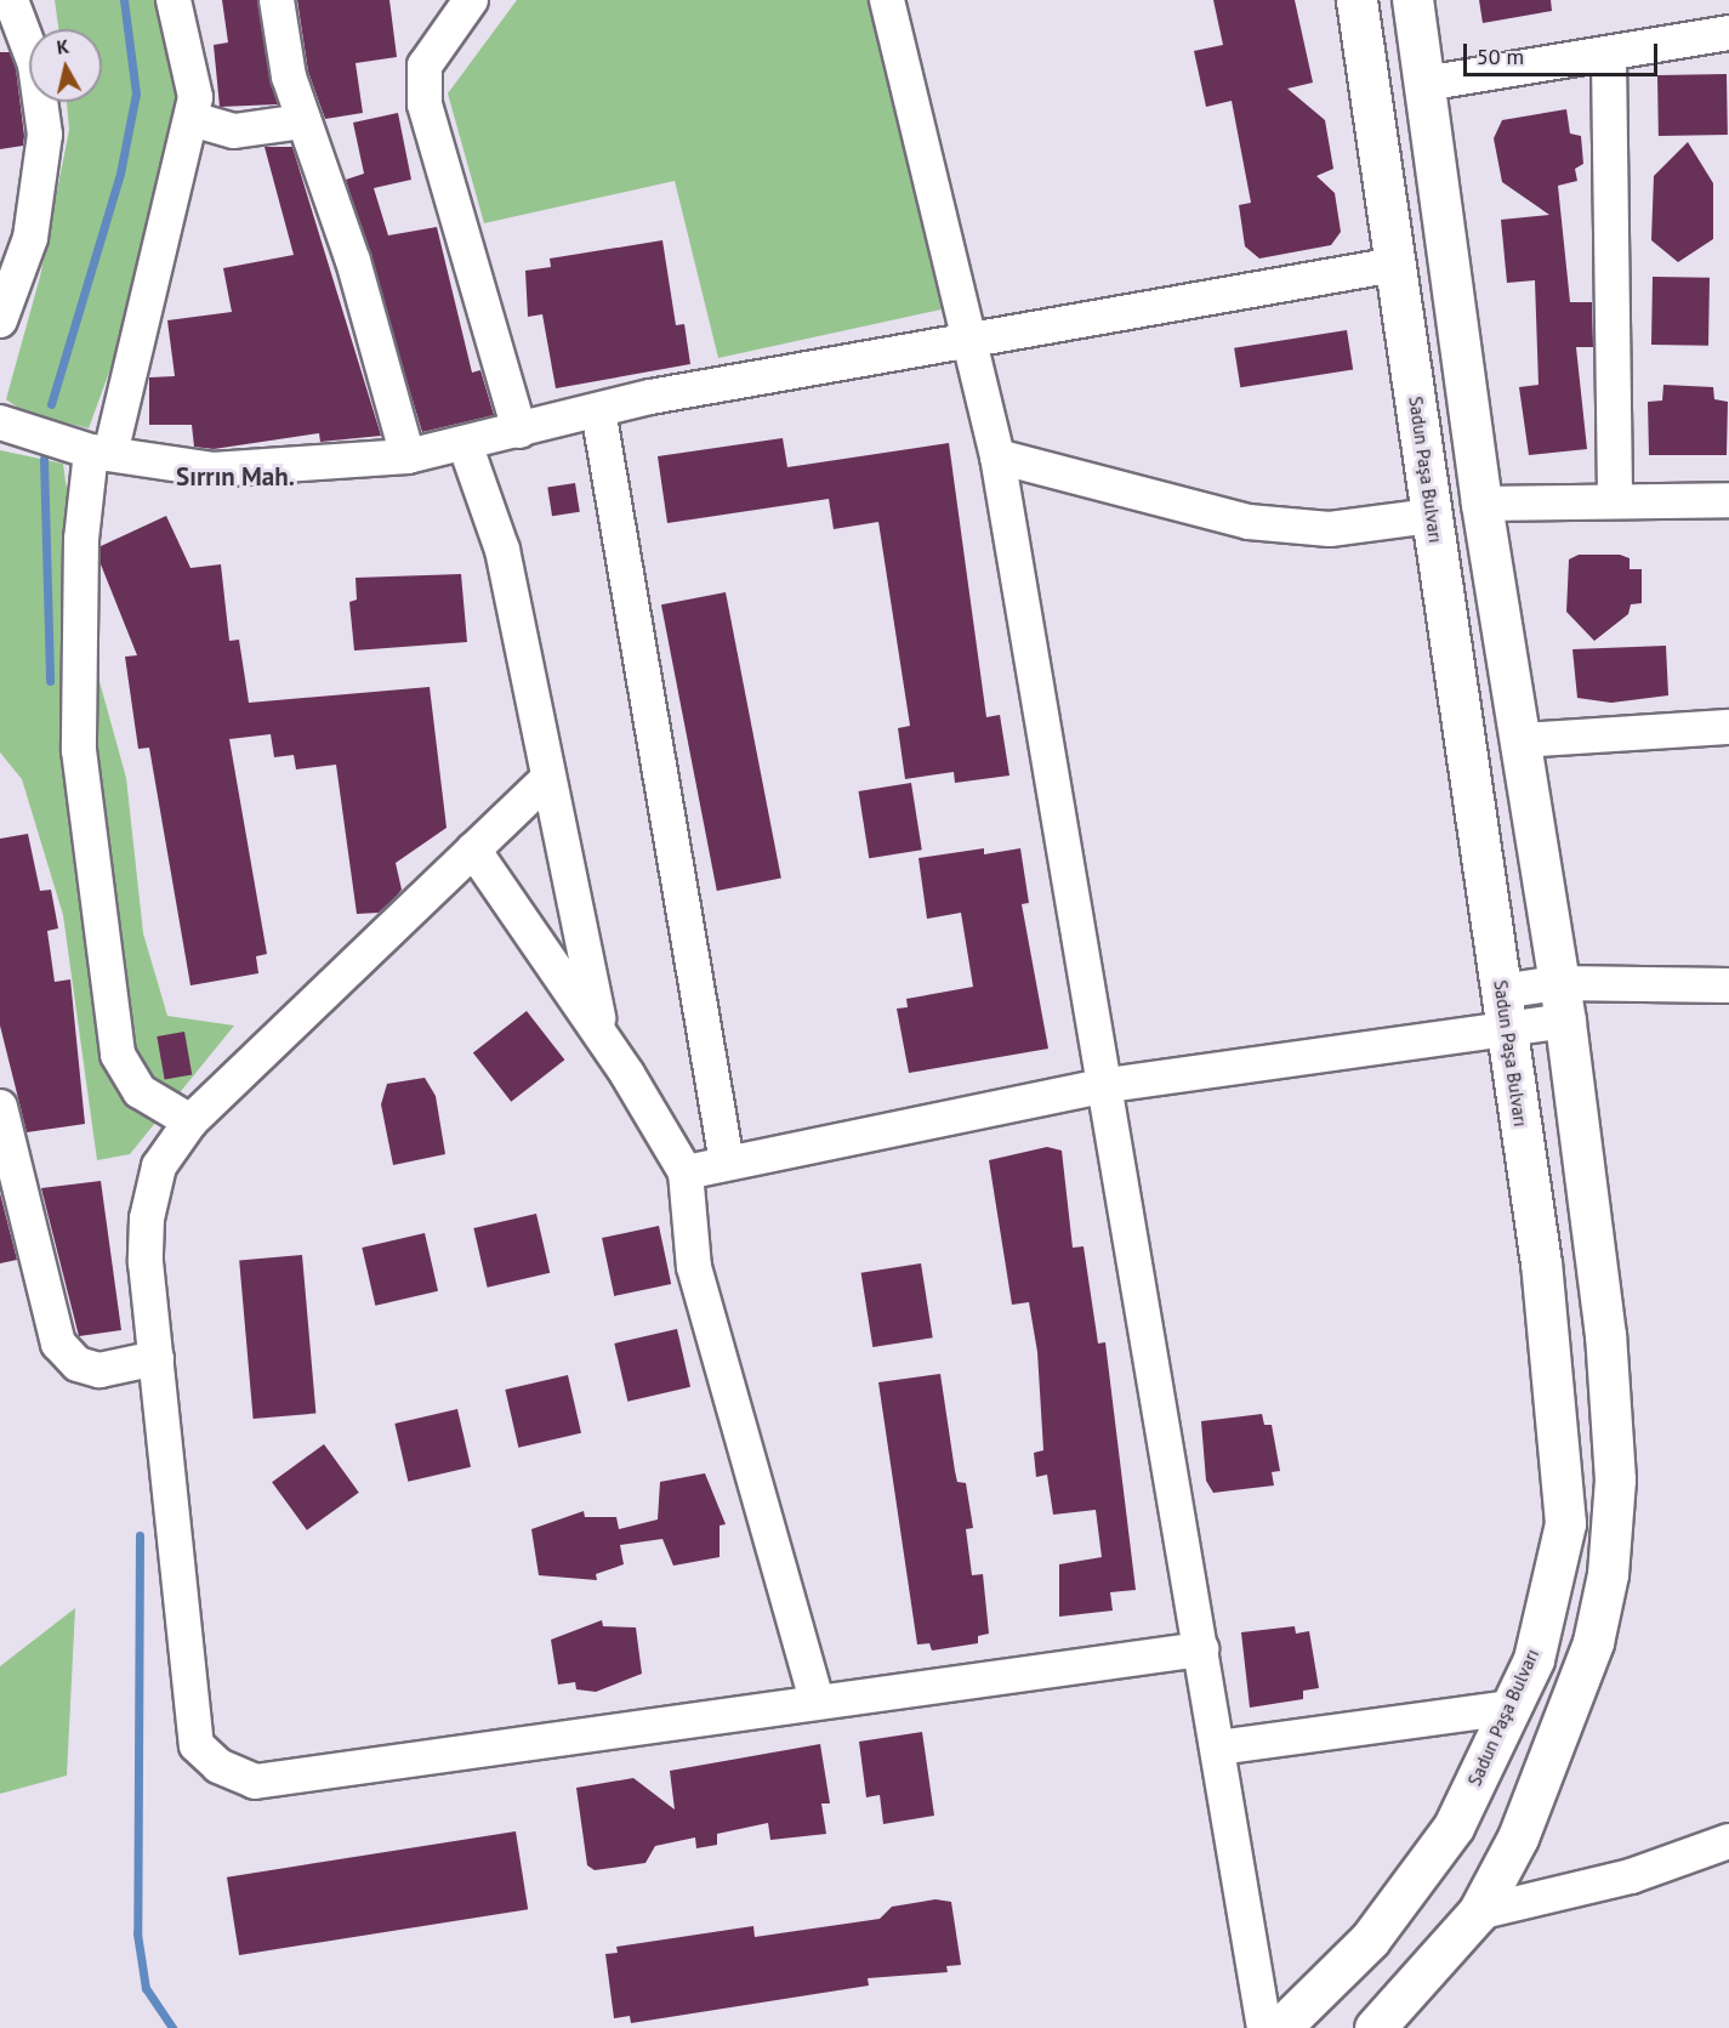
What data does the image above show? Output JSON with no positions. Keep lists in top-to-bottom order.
{
  "streets": {
    "main road": ["Sadun Paşa Bulvarı"]
  },
  "districts": ["Sırrın Mah."],
  "scale_bar": "50 m",
  "north": "top"
}
